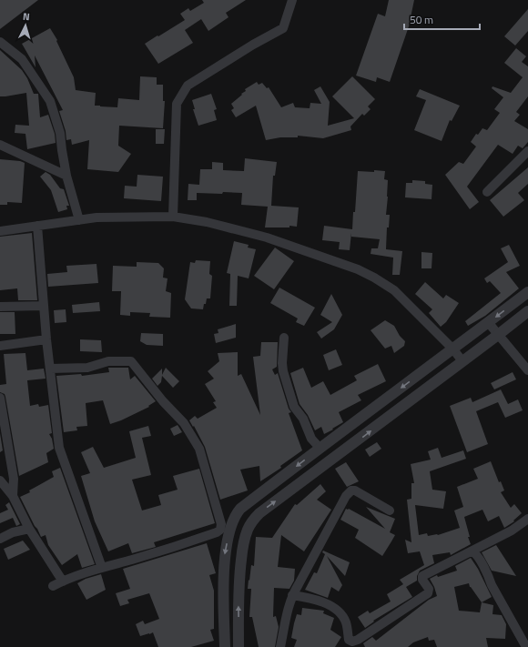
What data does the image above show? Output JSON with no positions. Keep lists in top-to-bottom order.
{
  "scale_bar": "50 m",
  "north": "top"
}
